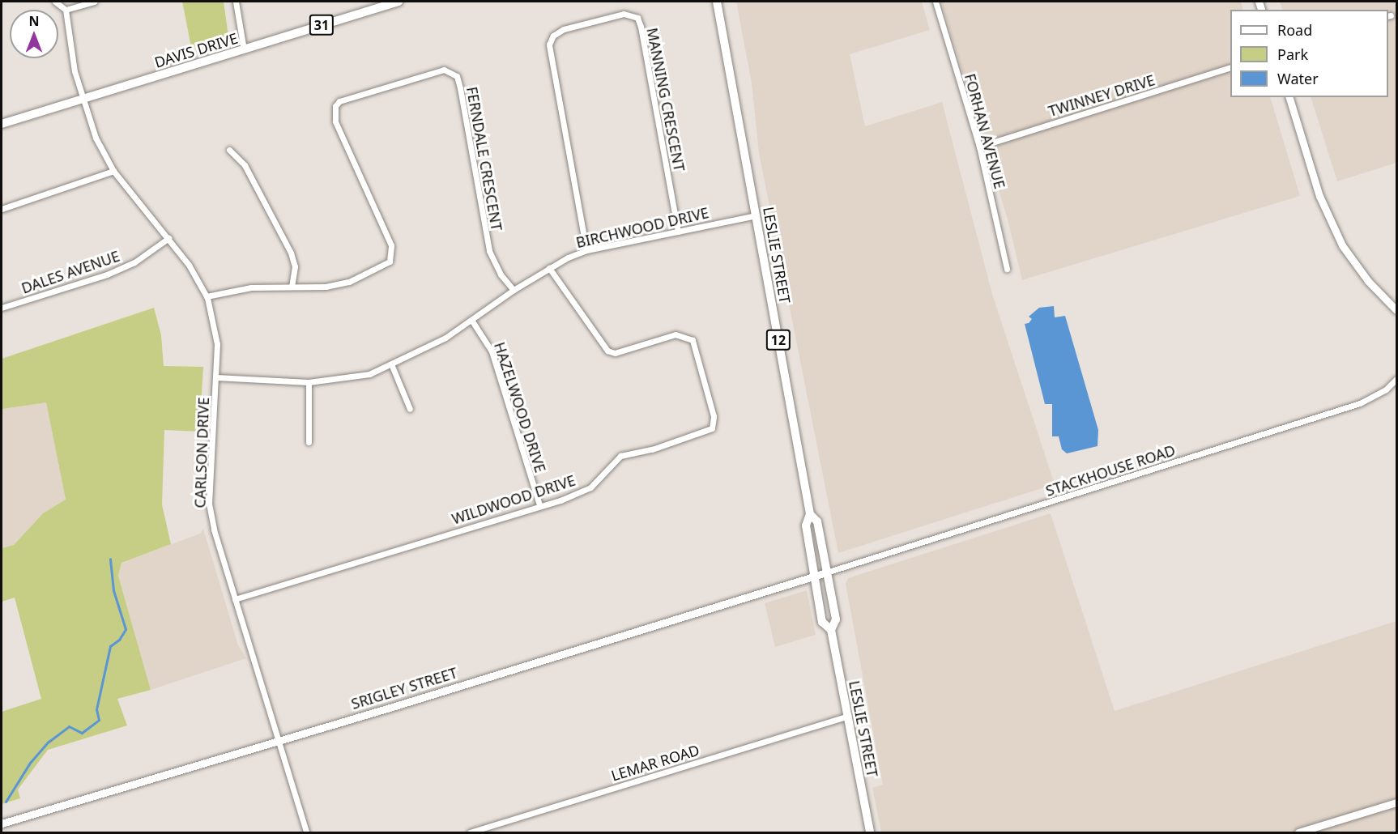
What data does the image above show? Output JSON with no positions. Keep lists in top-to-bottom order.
{
  "streets": {
    "main road": [
      "31",
      "DAVIS DRIVE",
      "LESLIE STREET",
      "12"
    ],
    "street": [
      "TWINNEY DRIVE",
      "MANNING CRESCENT",
      "FORHAN AVENUE",
      "FERNDALE CRESCENT",
      "BIRCHWOOD DRIVE",
      "DALES AVENUE",
      "HAZELWOOD DRIVE",
      "CARLSON DRIVE",
      "STACKHOUSE ROAD",
      "WILDWOOD DRIVE",
      "SRIGLEY STREET",
      "LEMAR ROAD"
    ]
  },
  "crossings": [
    ["DAVIS DRIVE", "CARLSON DRIVE"],
    ["TWINNEY DRIVE", "FORHAN AVENUE"],
    ["MANNING CRESCENT", "BIRCHWOOD DRIVE"],
    ["FERNDALE CRESCENT", "BIRCHWOOD DRIVE"],
    ["FERNDALE CRESCENT", "CARLSON DRIVE"],
    ["BIRCHWOOD DRIVE", "LESLIE STREET"],
    ["BIRCHWOOD DRIVE", "HAZELWOOD DRIVE"],
    ["BIRCHWOOD DRIVE", "WILDWOOD DRIVE"],
    ["LESLIE STREET", "STACKHOUSE ROAD"],
    ["LESLIE STREET", "SRIGLEY STREET"],
    ["LESLIE STREET", "LEMAR ROAD"],
    ["DALES AVENUE", "CARLSON DRIVE"],
    ["HAZELWOOD DRIVE", "WILDWOOD DRIVE"],
    ["CARLSON DRIVE", "WILDWOOD DRIVE"],
    ["CARLSON DRIVE", "SRIGLEY STREET"],
    ["STACKHOUSE ROAD", "SRIGLEY STREET"]
  ],
  "legend": ["Road", "Park", "Water"],
  "north": "top"
}
